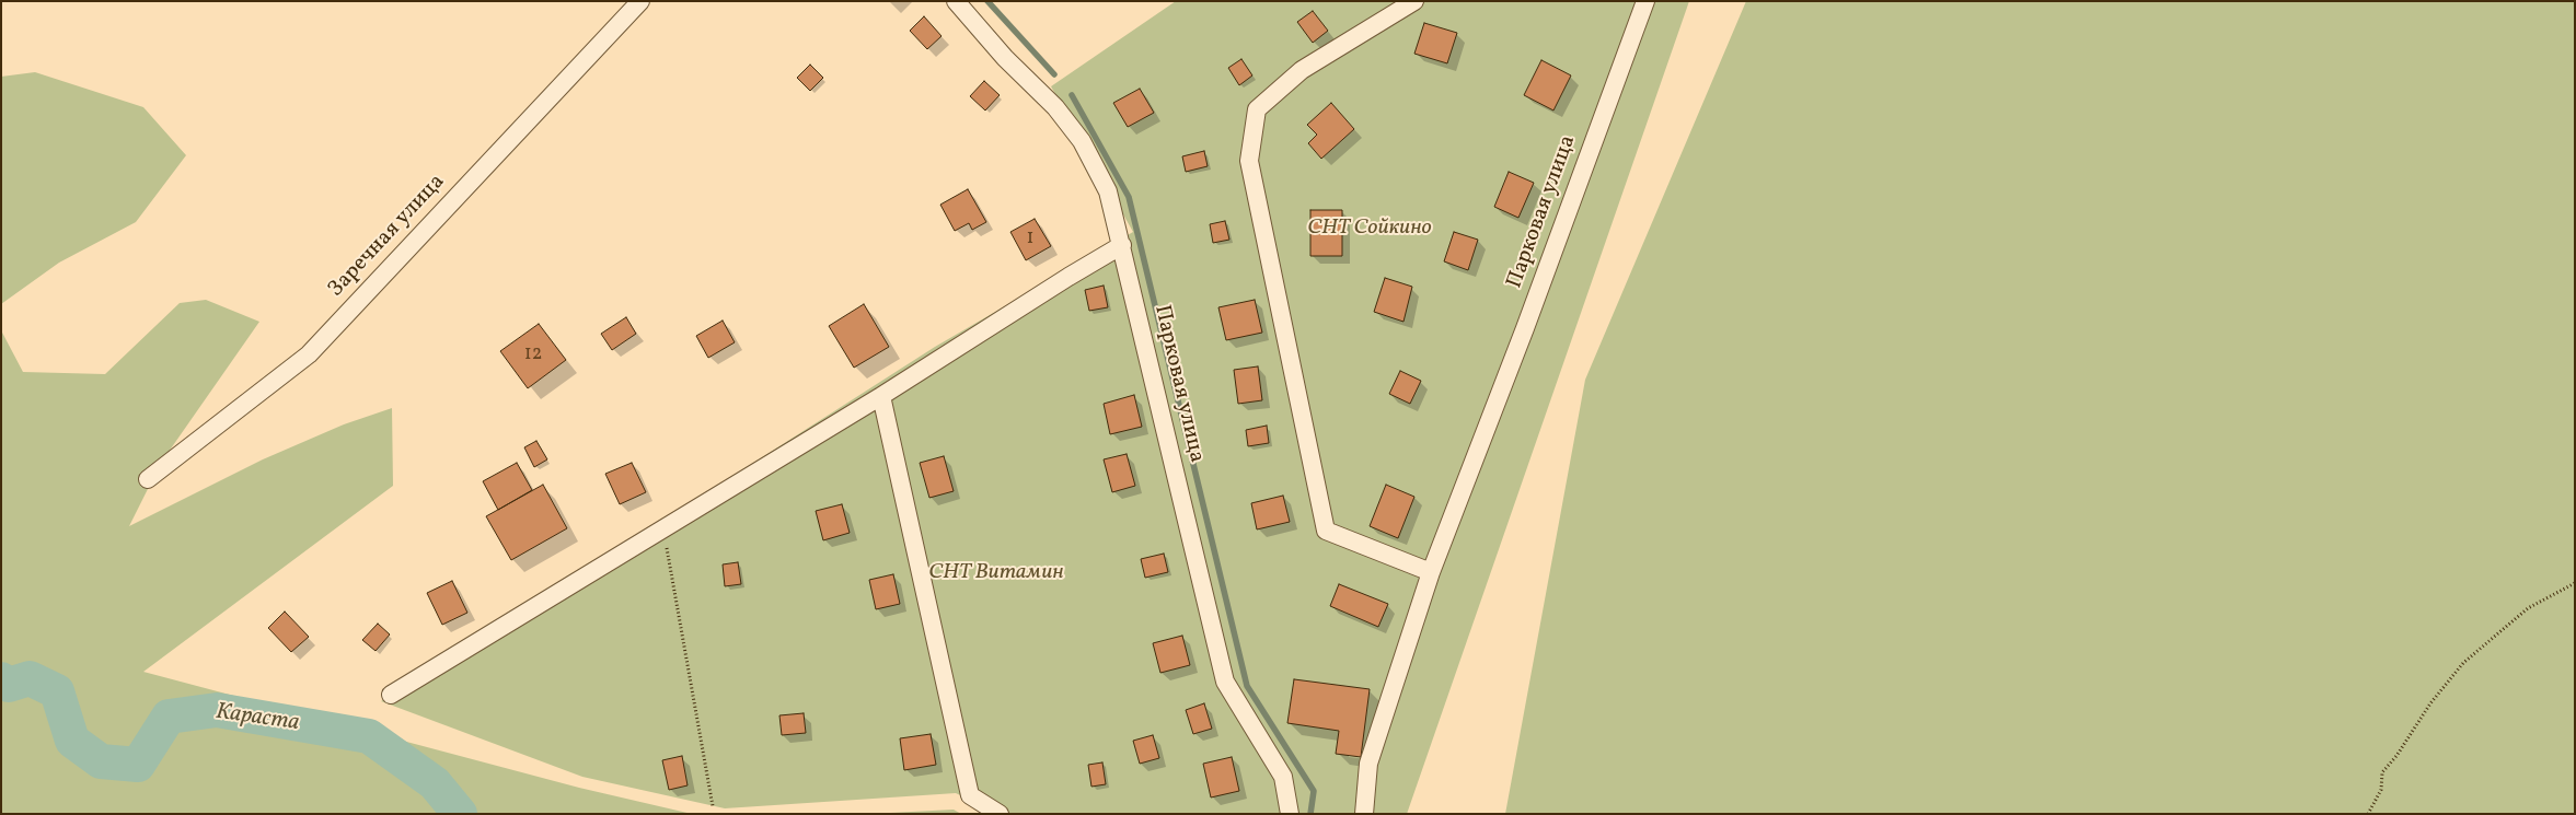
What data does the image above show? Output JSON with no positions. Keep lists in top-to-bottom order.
{
  "streets": {
    "street": ["Парковая улица", "Заречная улица"]
  },
  "water": ["Караста"],
  "parks": ["СНТ Сойкино", "СНТ Витамин"],
  "house_numbers": ["1", "12"]
}
